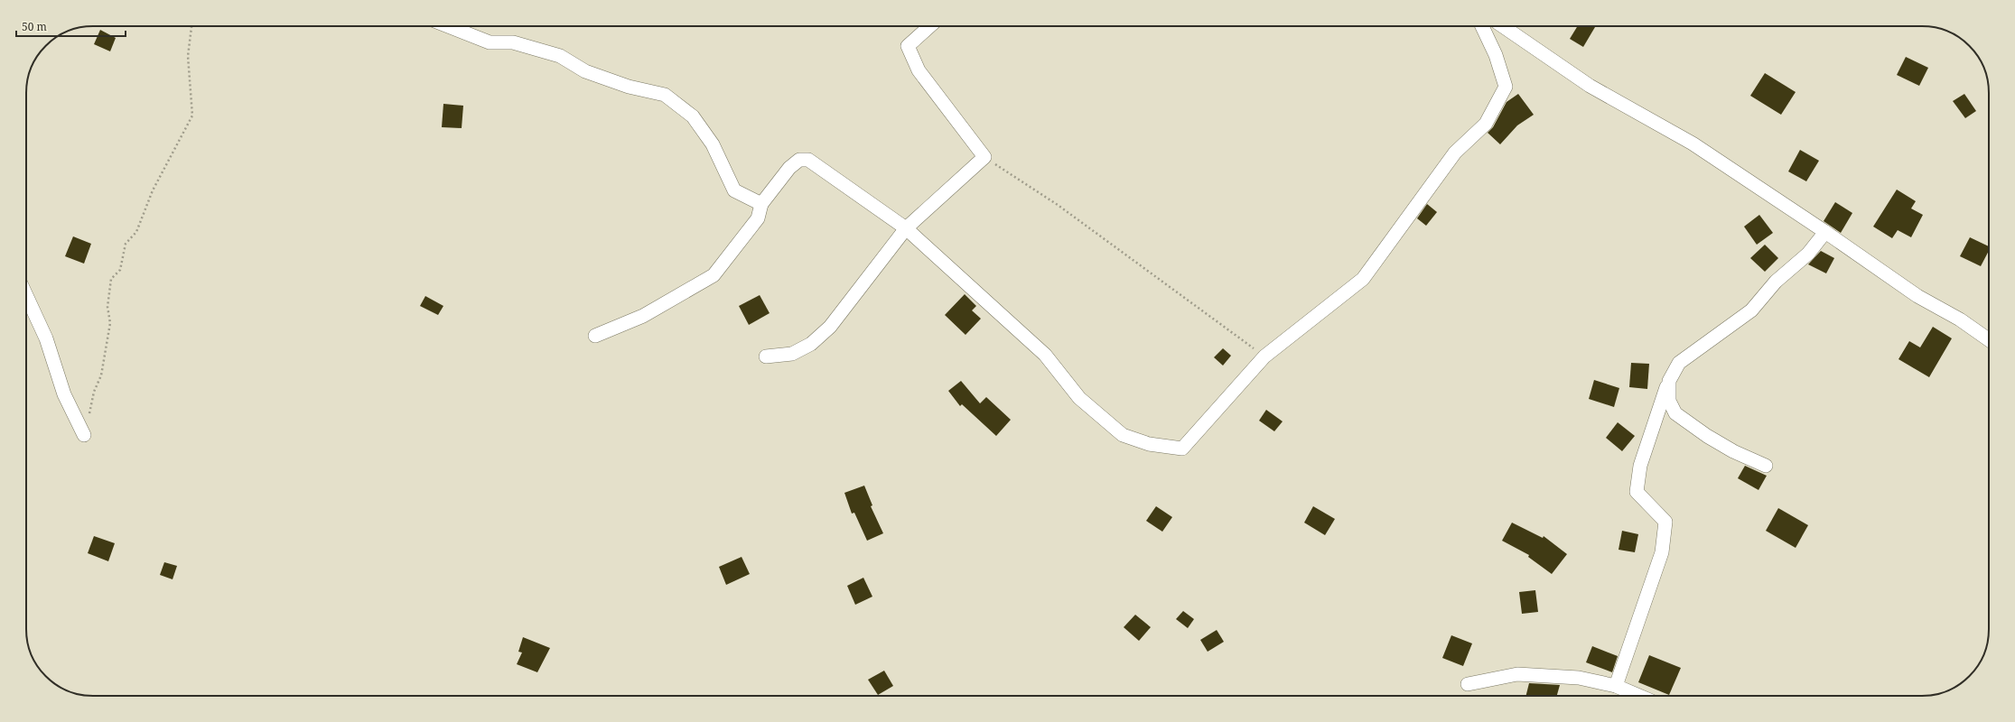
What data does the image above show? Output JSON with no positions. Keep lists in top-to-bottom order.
{
  "scale_bar": "50 m"
}
